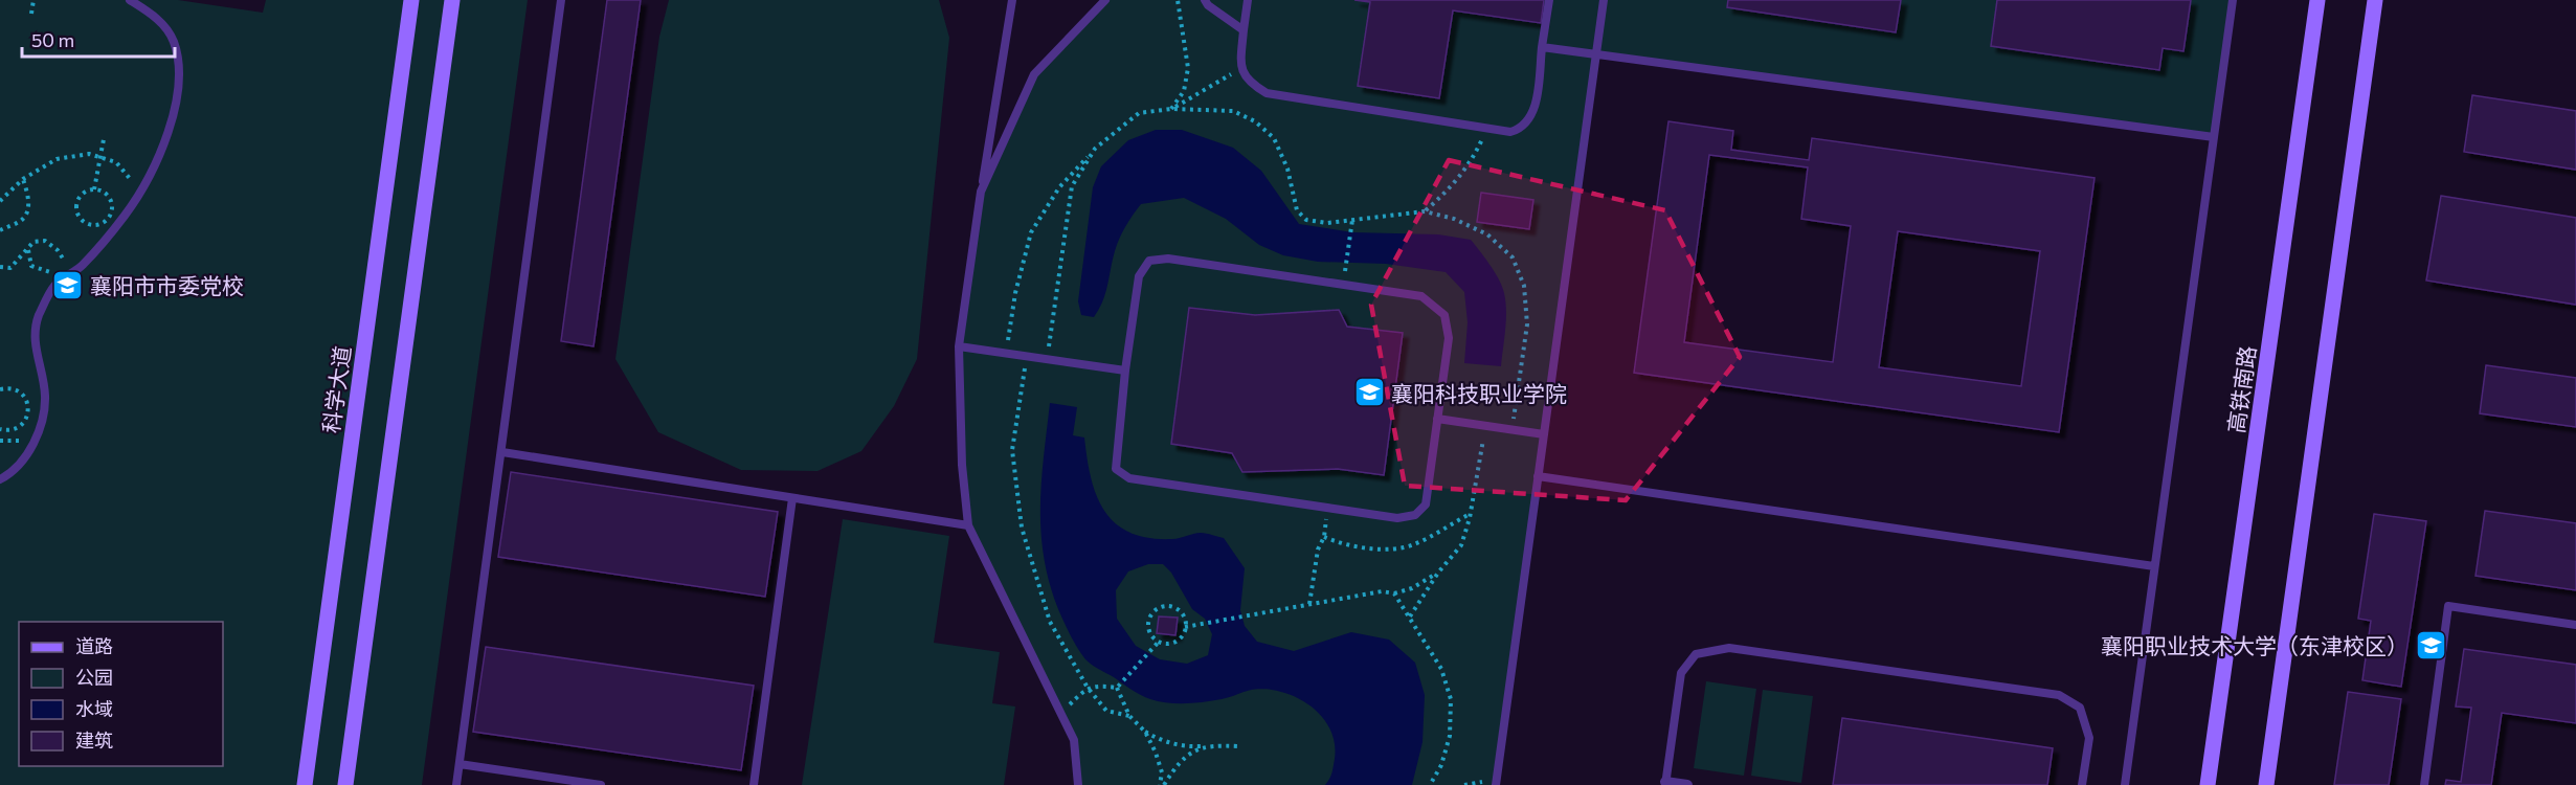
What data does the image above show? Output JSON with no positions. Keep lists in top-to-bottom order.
{
  "streets": {
    "main road": ["科学大道", "高铁南路"]
  },
  "places": {
    "school or university": ["襄阳市市委党校", "襄阳科技职业学院", "襄阳职业技术大学（东津校区）"]
  },
  "legend": [
    "道路",
    "公园",
    "水域",
    "建筑"
  ],
  "scale_bar": "50 m"
}
